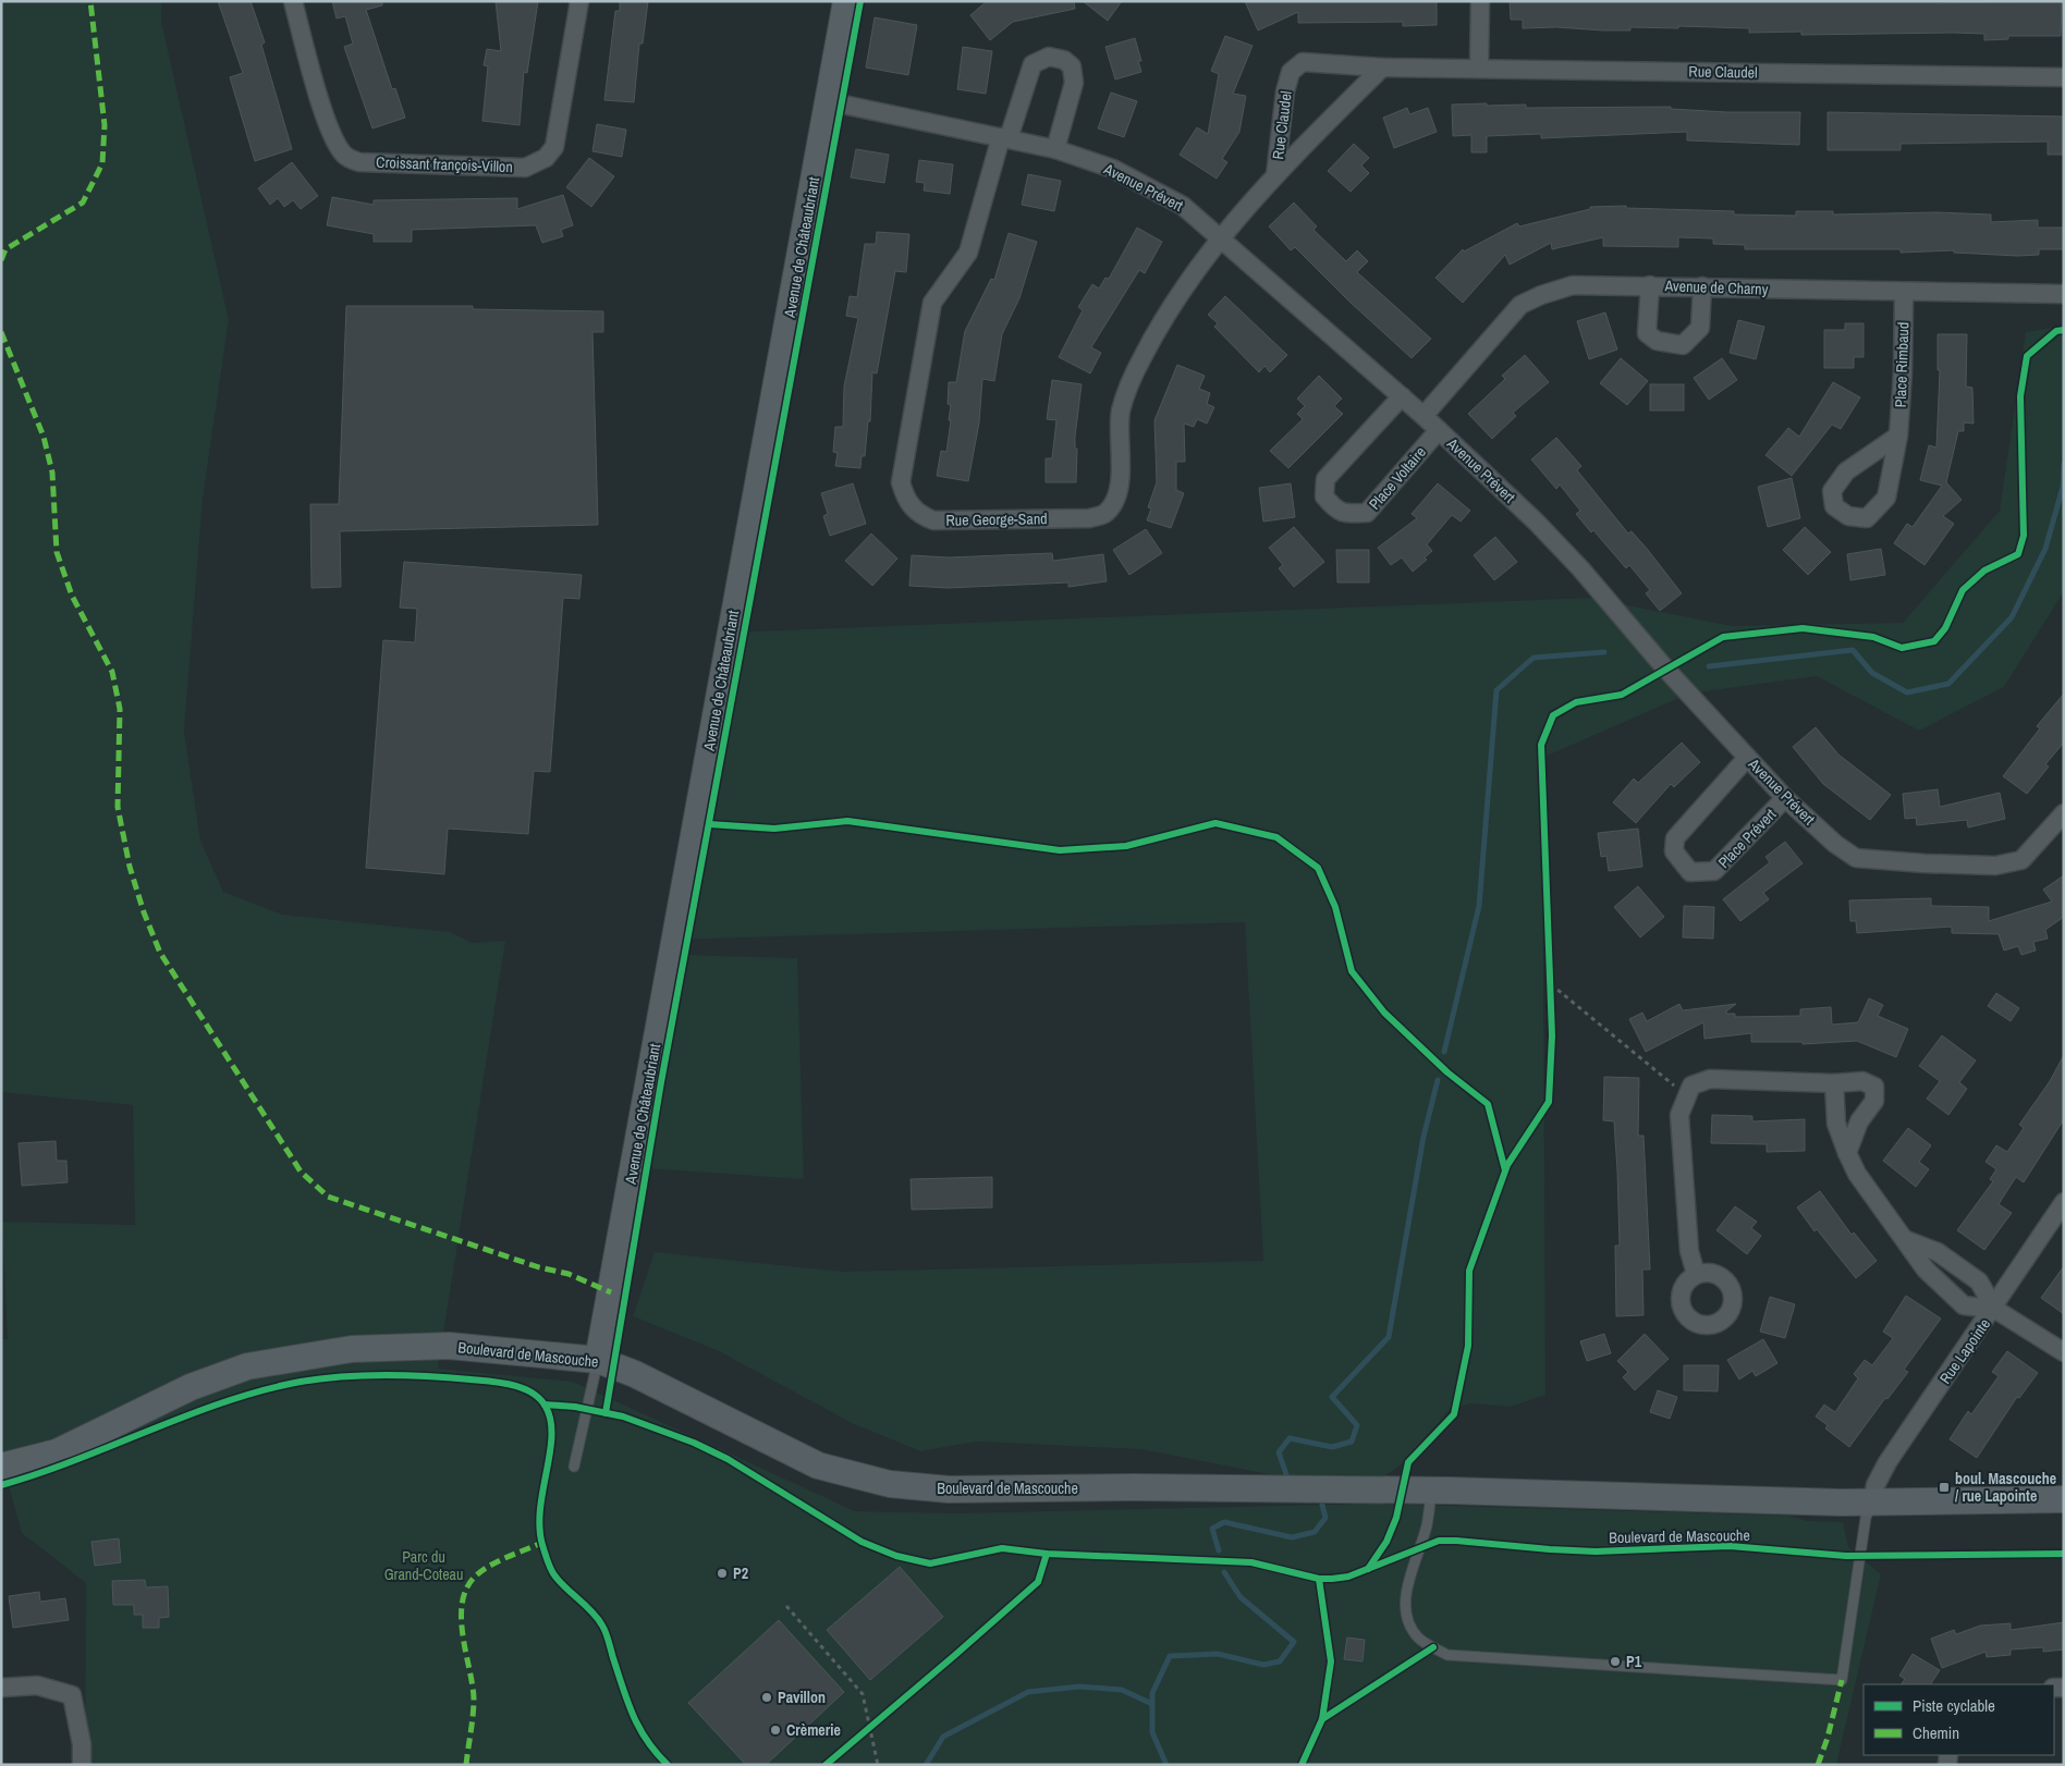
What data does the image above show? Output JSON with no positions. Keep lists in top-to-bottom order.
{
  "streets": {
    "street": [
      "Rue Claudel",
      "Croissant françois-Villon",
      "Avenue Prévert",
      "Avenue de Châteaubriant",
      "Avenue de Charny",
      "Place Rimbaud",
      "Place Voltaire",
      "Rue George-Sand",
      "Place Prévert",
      "Rue Lapointe",
      "Boulevard de Mascouche"
    ]
  },
  "crossings": [
    ["Rue Claudel", "Avenue Prévert"],
    ["Rue Claudel", "Rue George-Sand"],
    ["Avenue Prévert", "Avenue de Châteaubriant"],
    ["Avenue Prévert", "Avenue de Charny"],
    ["Avenue Prévert", "Place Voltaire"],
    ["Avenue Prévert", "Rue George-Sand"],
    ["Avenue Prévert", "Place Prévert"],
    ["Avenue de Châteaubriant", "Boulevard de Mascouche"],
    ["Avenue de Charny", "Place Rimbaud"],
    ["Rue Lapointe", "Boulevard de Mascouche"]
  ],
  "parks": ["Parc du Grand-Coteau"],
  "places": {
    "transit": ["boul. Mascouche / rue Lapointe"],
    "other": [
      "P2",
      "P1",
      "Pavillon",
      "Crèmerie"
    ]
  },
  "legend": ["Piste cyclable", "Chemin"]
}
